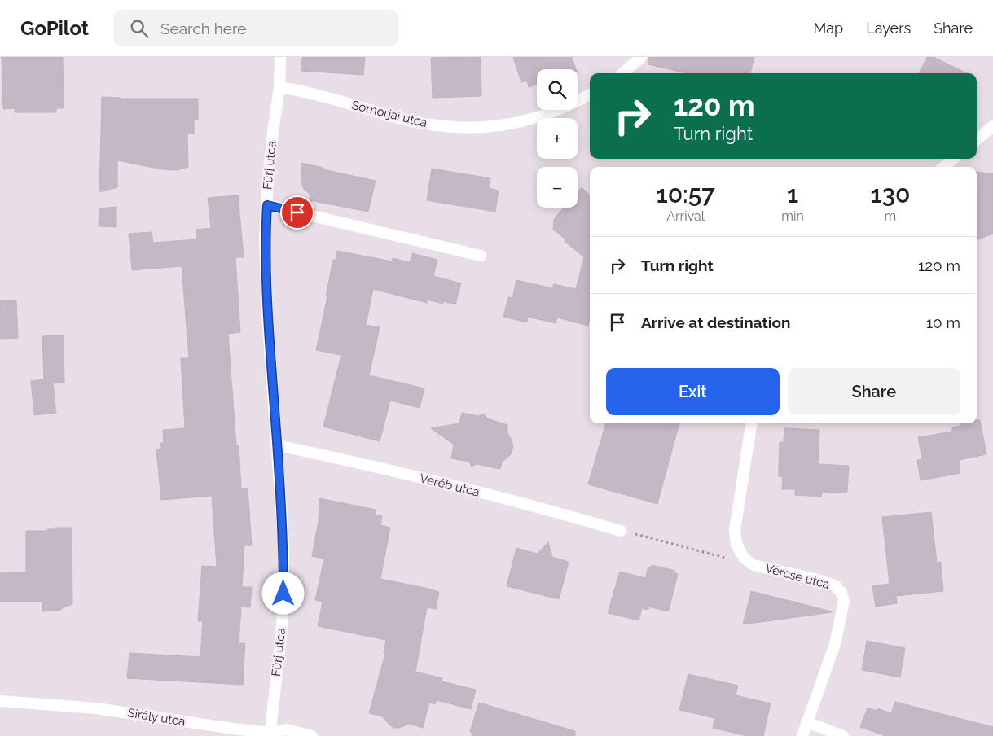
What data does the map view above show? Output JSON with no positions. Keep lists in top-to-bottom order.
{
  "streets": {
    "street": [
      "Somorjai utca",
      "Fürj utca",
      "Veréb utca",
      "Vércse utca",
      "Sirály utca"
    ]
  },
  "crossings": [
    ["Somorjai utca", "Fürj utca"],
    ["Fürj utca", "Veréb utca"],
    ["Fürj utca", "Sirály utca"]
  ],
  "page": {
    "header": "GoPilot",
    "search": "Search here",
    "nav": ["Map", "Layers", "Share"],
    "map_buttons": ["+", "−"],
    "turn": ["120 m", "Turn right"],
    "eta": [
      "10:57",
      "Arrival",
      "1",
      "min",
      "130",
      "m"
    ],
    "list": [
      {
        "name": "Turn right",
        "value": "120 m"
      },
      {
        "name": "Arrive at destination",
        "value": "10 m"
      }
    ],
    "buttons": ["Exit", "Share"]
  }
}
